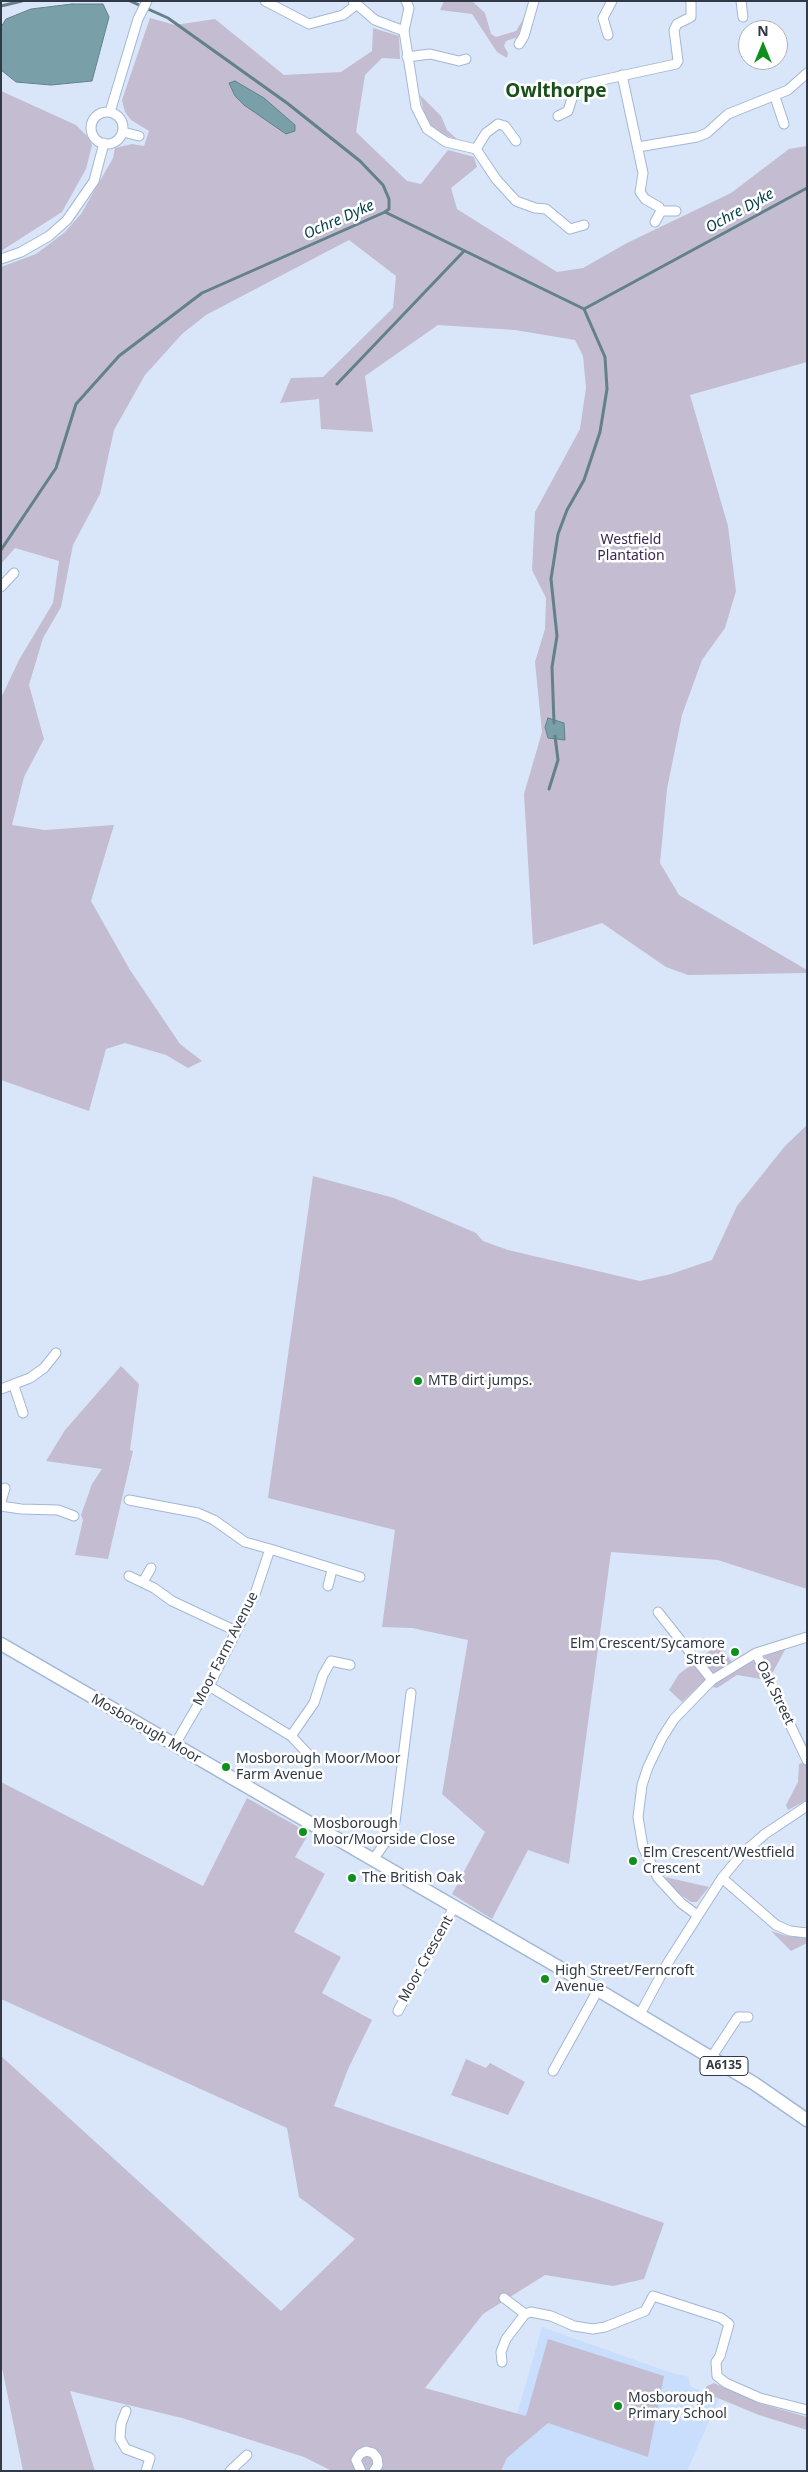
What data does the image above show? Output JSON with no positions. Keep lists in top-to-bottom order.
{
  "streets": {
    "main road": ["Mosborough Moor", "A6135"],
    "street": ["Moor Farm Avenue", "Oak Street", "Moor Crescent"]
  },
  "crossings": [
    ["Moor Farm Avenue", "Mosborough Moor"],
    ["Mosborough Moor", "Moor Crescent"]
  ],
  "districts": ["Owlthorpe"],
  "water": ["Ochre Dyke"],
  "parks": ["Westfield Plantation"],
  "places": [
    "MTB dirt jumps.",
    "Elm Crescent/Sycamore Street",
    "Mosborough Moor/Moor Farm Avenue",
    "Mosborough Moor/Moorside Close",
    "Elm Crescent/Westfield Crescent",
    "The British Oak",
    "High Street/Ferncroft Avenue",
    "Mosborough Primary School"
  ],
  "north": "top"
}
